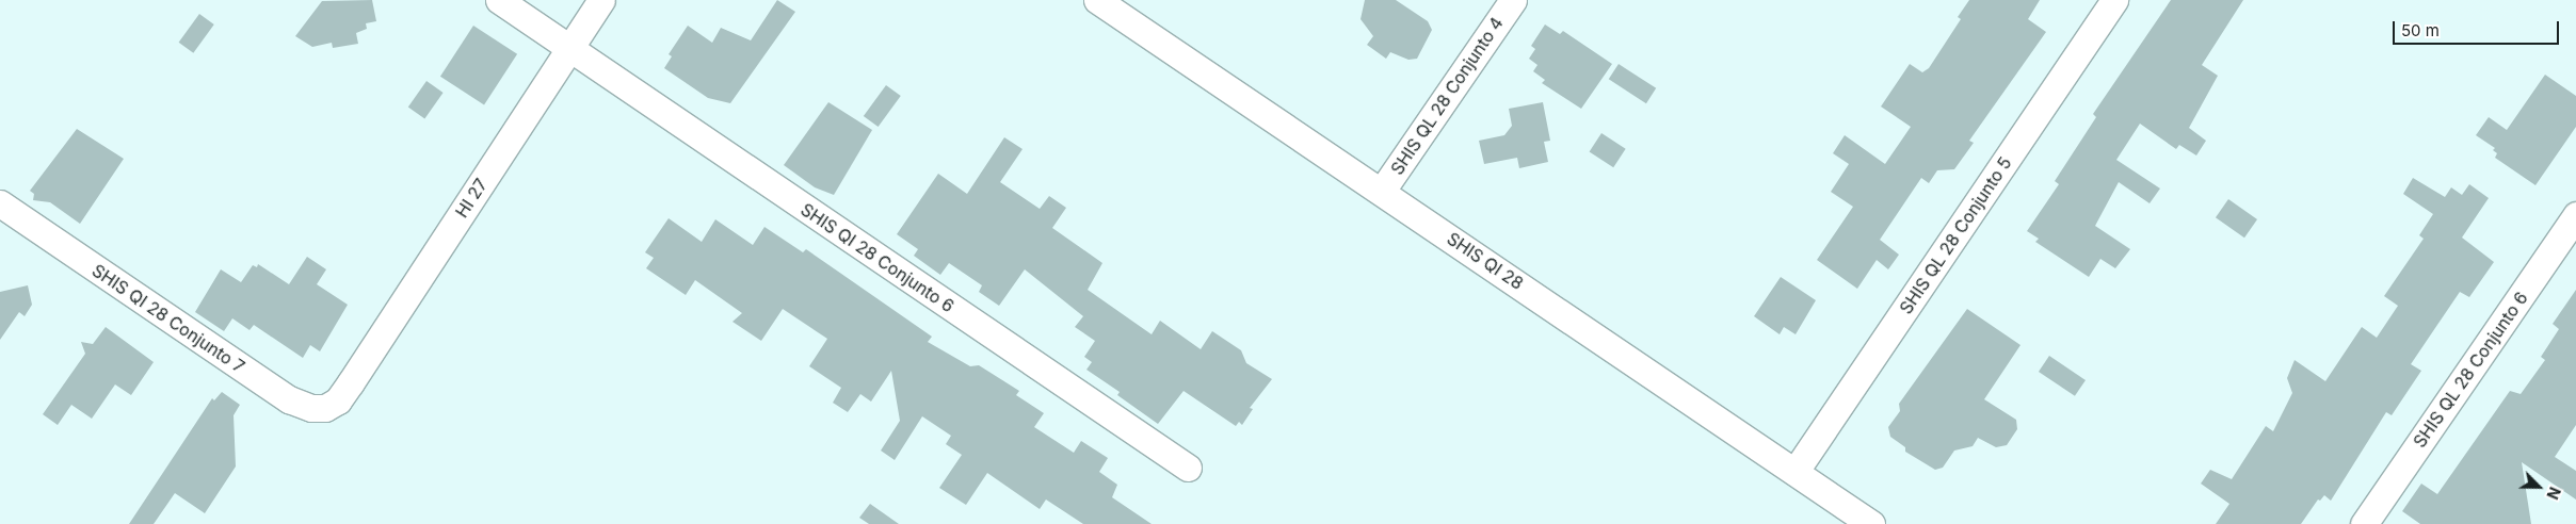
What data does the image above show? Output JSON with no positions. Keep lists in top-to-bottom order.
{
  "streets": {
    "street": [
      "SHIS QL 28 Conjunto 4",
      "HI 27",
      "SHIS QL 28 Conjunto 5",
      "SHIS QI 28 Conjunto 6",
      "SHIS QI 28",
      "SHIS QI 28 Conjunto 7",
      "SHIS QL 28 Conjunto 6"
    ]
  },
  "crossings": [
    ["SHIS QL 28 Conjunto 4", "SHIS QI 28"],
    ["HI 27", "SHIS QI 28 Conjunto 6"],
    ["HI 27", "SHIS QI 28 Conjunto 7"],
    ["SHIS QL 28 Conjunto 5", "SHIS QI 28"]
  ],
  "scale_bar": "50 m",
  "north": "bottom right"
}
